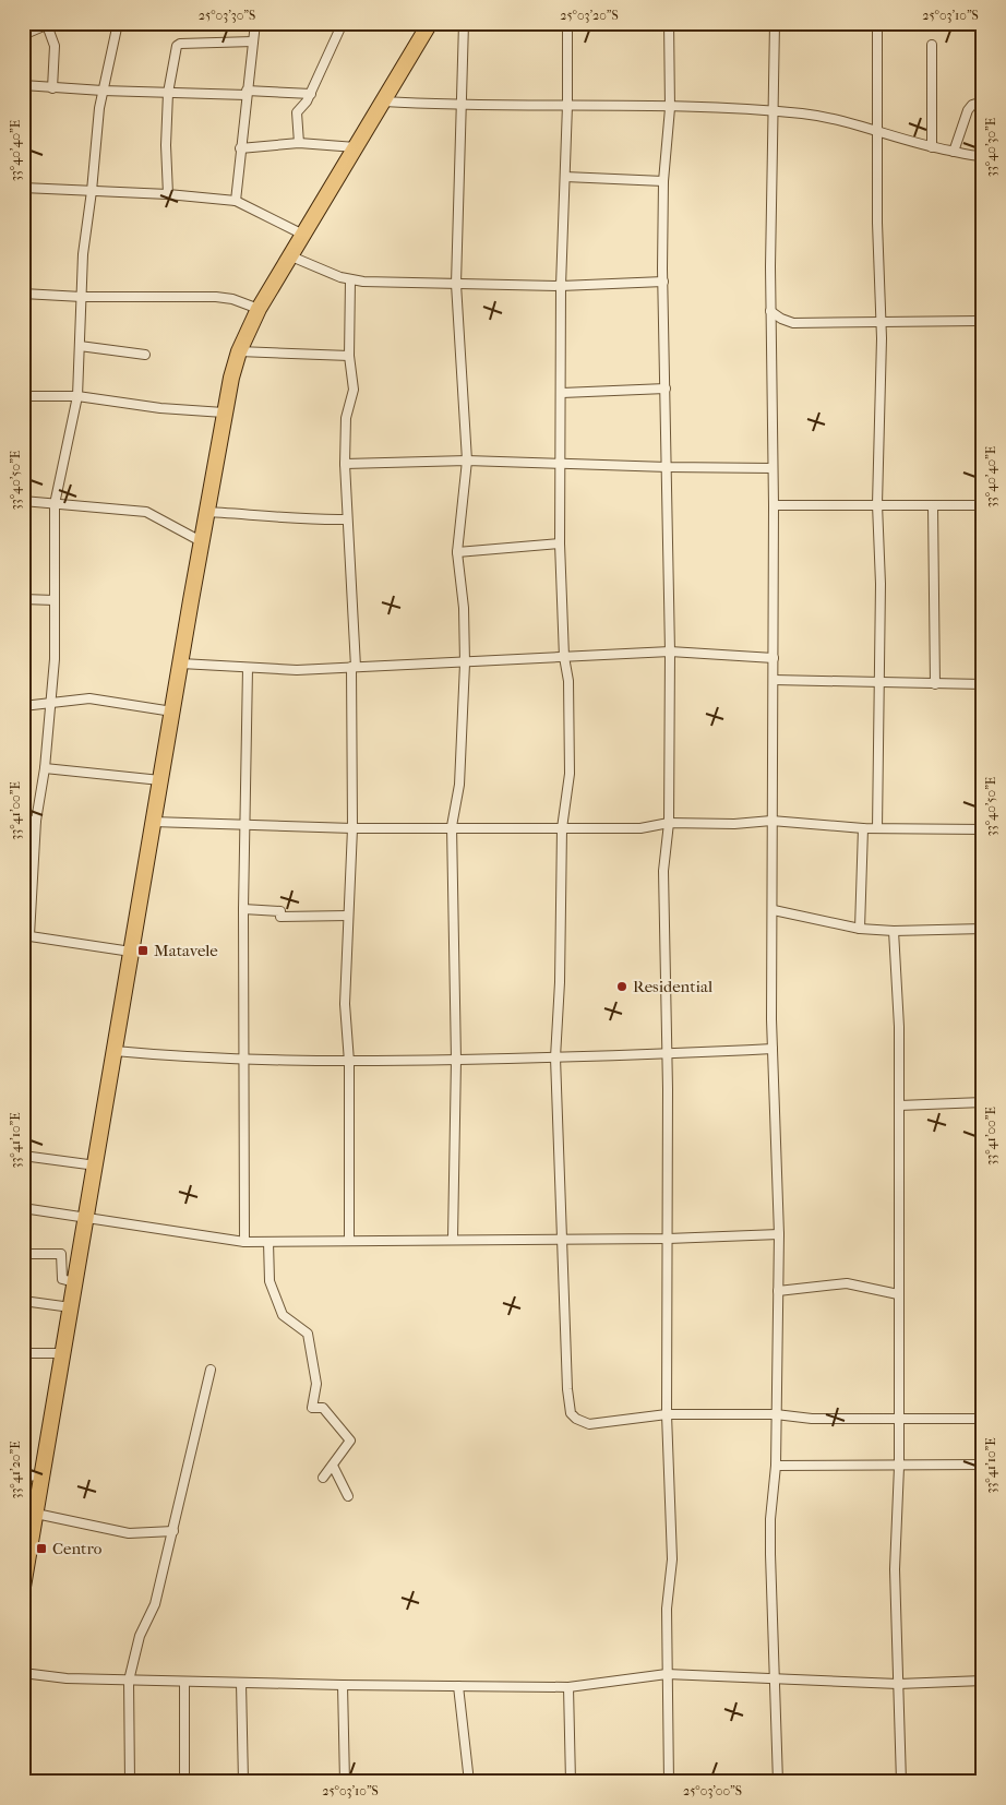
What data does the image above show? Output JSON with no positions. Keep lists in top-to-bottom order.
{
  "places": {
    "transit": ["Matavele", "Centro"],
    "other": ["Residential"]
  },
  "coordinates": [
    "25°03'30\"S",
    "25°03'20\"S",
    "25°03'10\"S",
    "33°40'30\"E",
    "33°40'40\"E",
    "33°40'50\"E",
    "33°41'00\"E",
    "33°41'10\"E",
    "33°41'20\"E",
    "25°03'00\"S"
  ]
}
